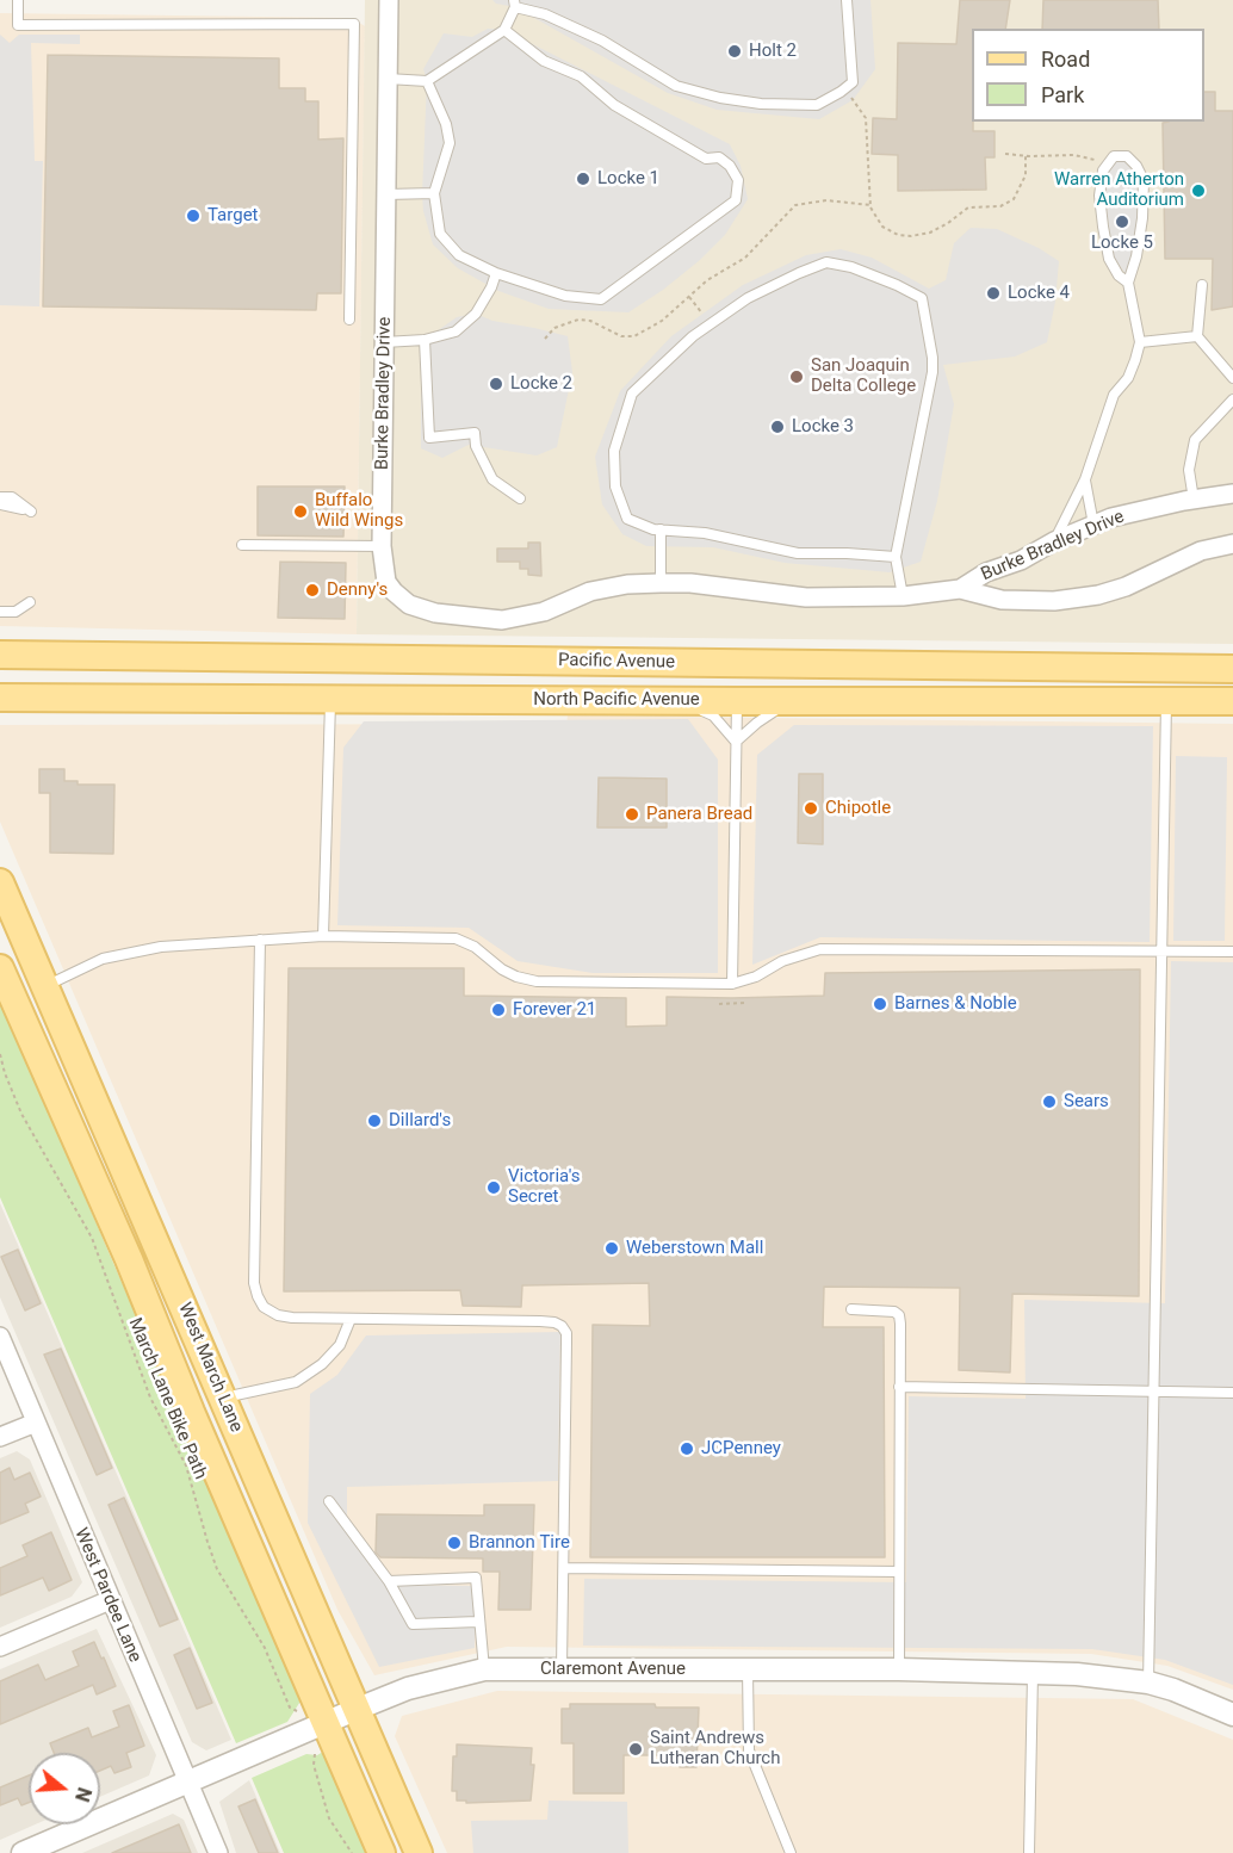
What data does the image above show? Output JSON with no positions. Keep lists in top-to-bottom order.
{
  "streets": {
    "main road": ["Pacific Avenue", "North Pacific Avenue", "West March Lane"],
    "street": ["Burke Bradley Drive", "West Pardee Lane", "Claremont Avenue"],
    "path": ["March Lane Bike Path"]
  },
  "crossings": [
    ["West March Lane", "Claremont Avenue"],
    ["West Pardee Lane", "Claremont Avenue"]
  ],
  "places": [
    "Holt 2",
    "Locke 1",
    "Warren Atherton Auditorium",
    "Target",
    "Locke 5",
    "Locke 4",
    "San Joaquin Delta College",
    "Locke 2",
    "Locke 3",
    "Buffalo Wild Wings",
    "Denny's",
    "Chipotle",
    "Panera Bread",
    "Barnes & Noble",
    "Forever 21",
    "Sears",
    "Dillard's",
    "Victoria's Secret",
    "Weberstown Mall",
    "JCPenney",
    "Brannon Tire",
    "Saint Andrews Lutheran Church"
  ],
  "legend": ["Road", "Park"],
  "north": "right"
}
